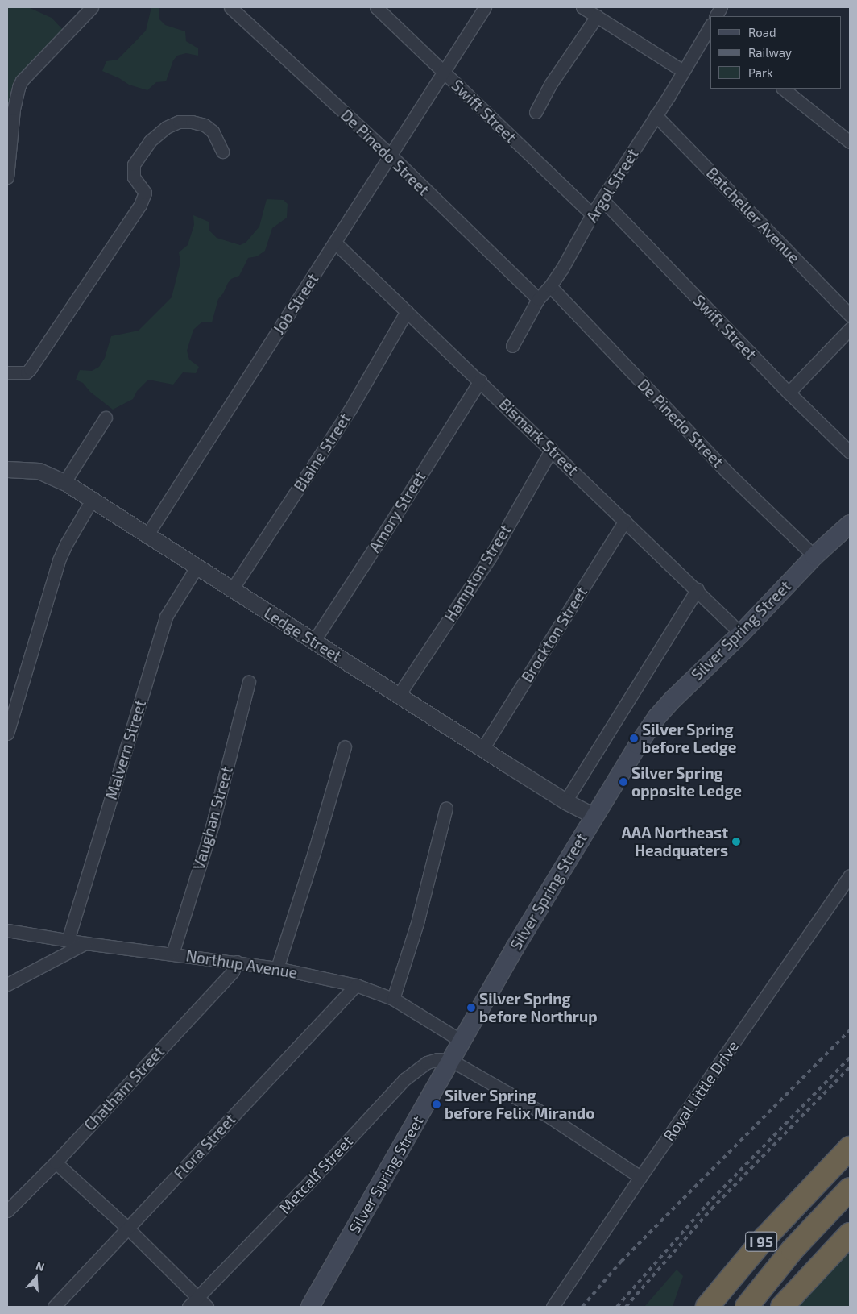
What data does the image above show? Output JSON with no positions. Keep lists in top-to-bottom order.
{
  "streets": {
    "highway": ["I 95"],
    "main road": ["Silver Spring Street"],
    "street": [
      "Swift Street",
      "De Pinedo Street",
      "Argol Street",
      "Batcheller Avenue",
      "Job Street",
      "Bismark Street",
      "Blaine Street",
      "Amory Street",
      "Hampton Street",
      "Ledge Street",
      "Brockton Street",
      "Malvern Street",
      "Vaughan Street",
      "Northup Avenue",
      "Chatham Street",
      "Royal Little Drive",
      "Flora Street",
      "Metcalf Street"
    ]
  },
  "crossings": [
    ["Swift Street", "Argol Street"],
    ["Swift Street", "Job Street"],
    ["De Pinedo Street", "Argol Street"],
    ["De Pinedo Street", "Job Street"],
    ["De Pinedo Street", "Silver Spring Street"],
    ["Argol Street", "Batcheller Avenue"],
    ["Job Street", "Bismark Street"],
    ["Job Street", "Ledge Street"],
    ["Bismark Street", "Blaine Street"],
    ["Bismark Street", "Amory Street"],
    ["Bismark Street", "Hampton Street"],
    ["Bismark Street", "Silver Spring Street"],
    ["Bismark Street", "Brockton Street"],
    ["Blaine Street", "Ledge Street"],
    ["Amory Street", "Ledge Street"],
    ["Hampton Street", "Ledge Street"],
    ["Silver Spring Street", "Ledge Street"],
    ["Silver Spring Street", "Northup Avenue"],
    ["Silver Spring Street", "Metcalf Street"],
    ["Ledge Street", "Brockton Street"],
    ["Ledge Street", "Malvern Street"],
    ["Malvern Street", "Northup Avenue"],
    ["Vaughan Street", "Northup Avenue"],
    ["Northup Avenue", "Chatham Street"],
    ["Northup Avenue", "Flora Street"]
  ],
  "places": [
    "Silver Spring before Ledge",
    "Silver Spring opposite Ledge",
    "AAA Northeast Headquaters",
    "Silver Spring before Northrup",
    "Silver Spring before Felix Mirando"
  ],
  "legend": ["Road", "Railway", "Park"],
  "north": "top"
}
